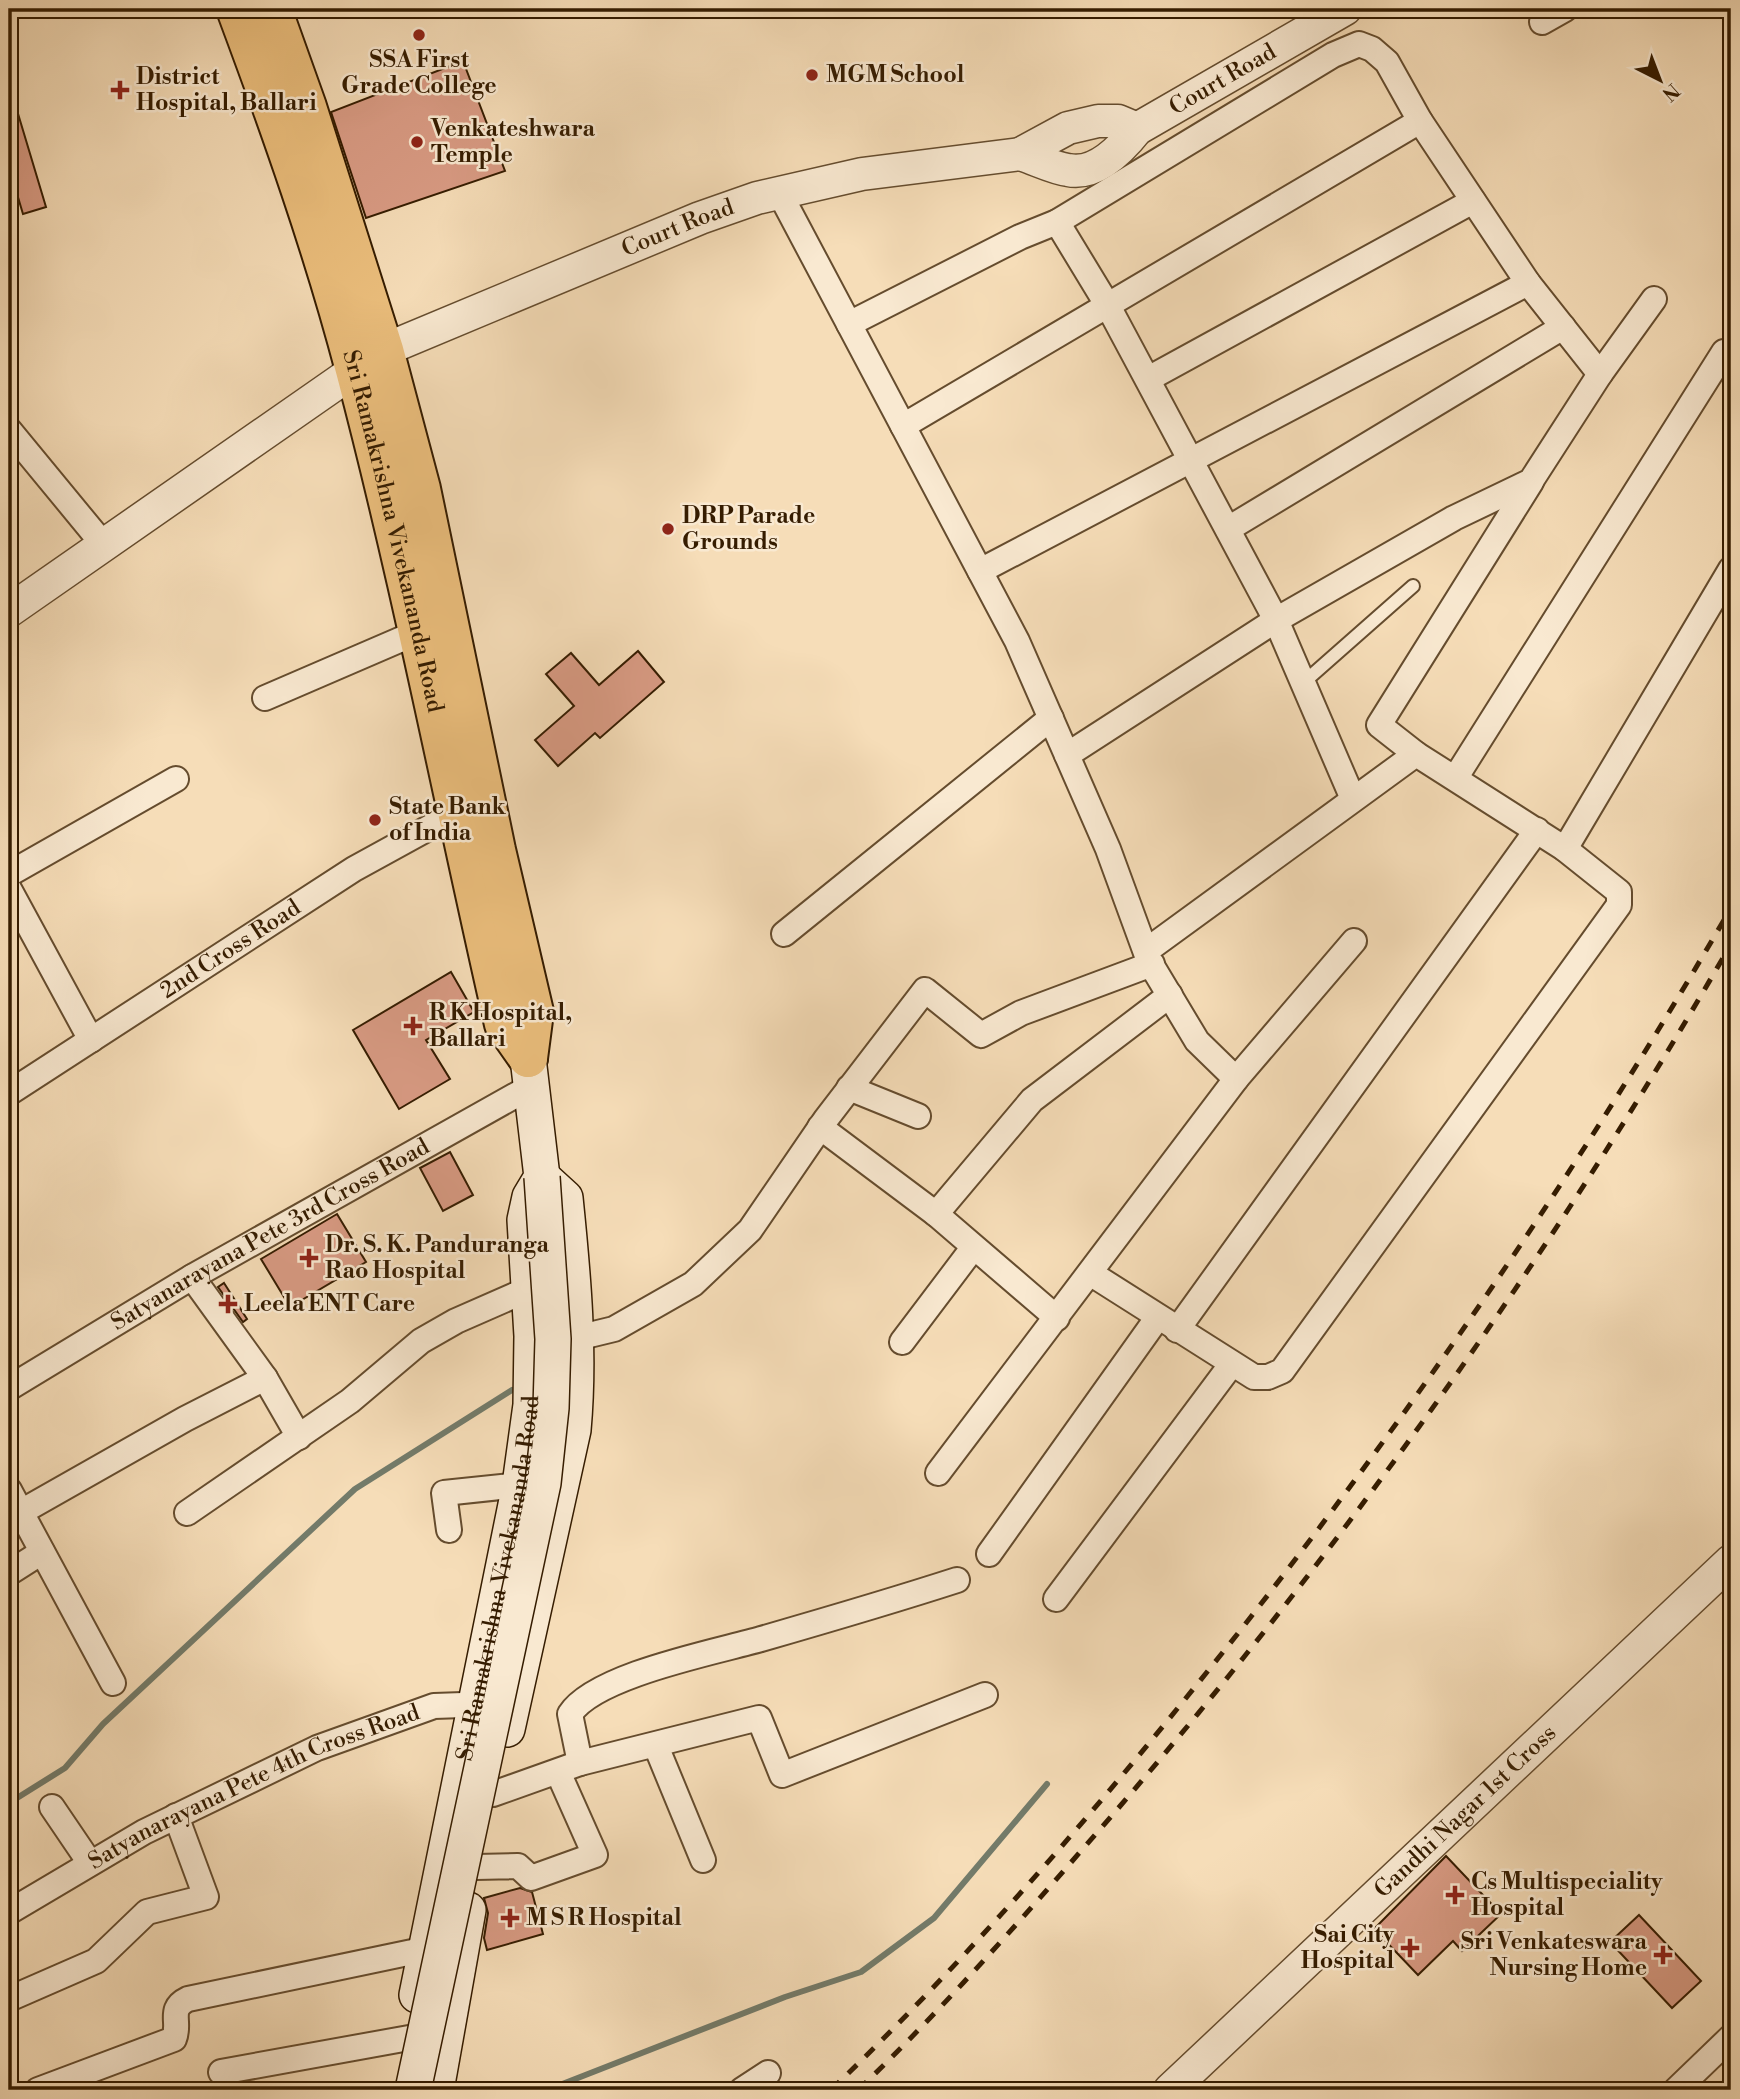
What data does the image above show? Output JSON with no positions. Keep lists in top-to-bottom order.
{
  "streets": {
    "main road": ["Sri Ramakrishna Vivekananda Road"],
    "street": [
      "Court Road",
      "2nd Cross Road",
      "Satyanarayana Pete 3rd Cross Road",
      "Satyanarayana Pete 4th Cross Road",
      "Gandhi Nagar 1st Cross"
    ]
  },
  "crossings": [
    ["Court Road", "Sri Ramakrishna Vivekananda Road"],
    ["Sri Ramakrishna Vivekananda Road", "2nd Cross Road"],
    ["Sri Ramakrishna Vivekananda Road", "Satyanarayana Pete 3rd Cross Road"],
    ["Sri Ramakrishna Vivekananda Road", "Satyanarayana Pete 4th Cross Road"]
  ],
  "places": {
    "other": [
      "SSA First Grade College",
      "MGM School",
      "Venkateshwara Temple",
      "DRP Parade Grounds",
      "State Bank of India"
    ],
    "health": [
      "District Hospital, Ballari",
      "R K Hospital, Ballari",
      "Dr. S. K. Panduranga Rao Hospital",
      "Leela ENT Care",
      "Cs Multispeciality Hospital",
      "M S R Hospital",
      "Sai City Hospital",
      "Sri Venkateswara Nursing Home"
    ]
  },
  "north": "bottom right"
}
